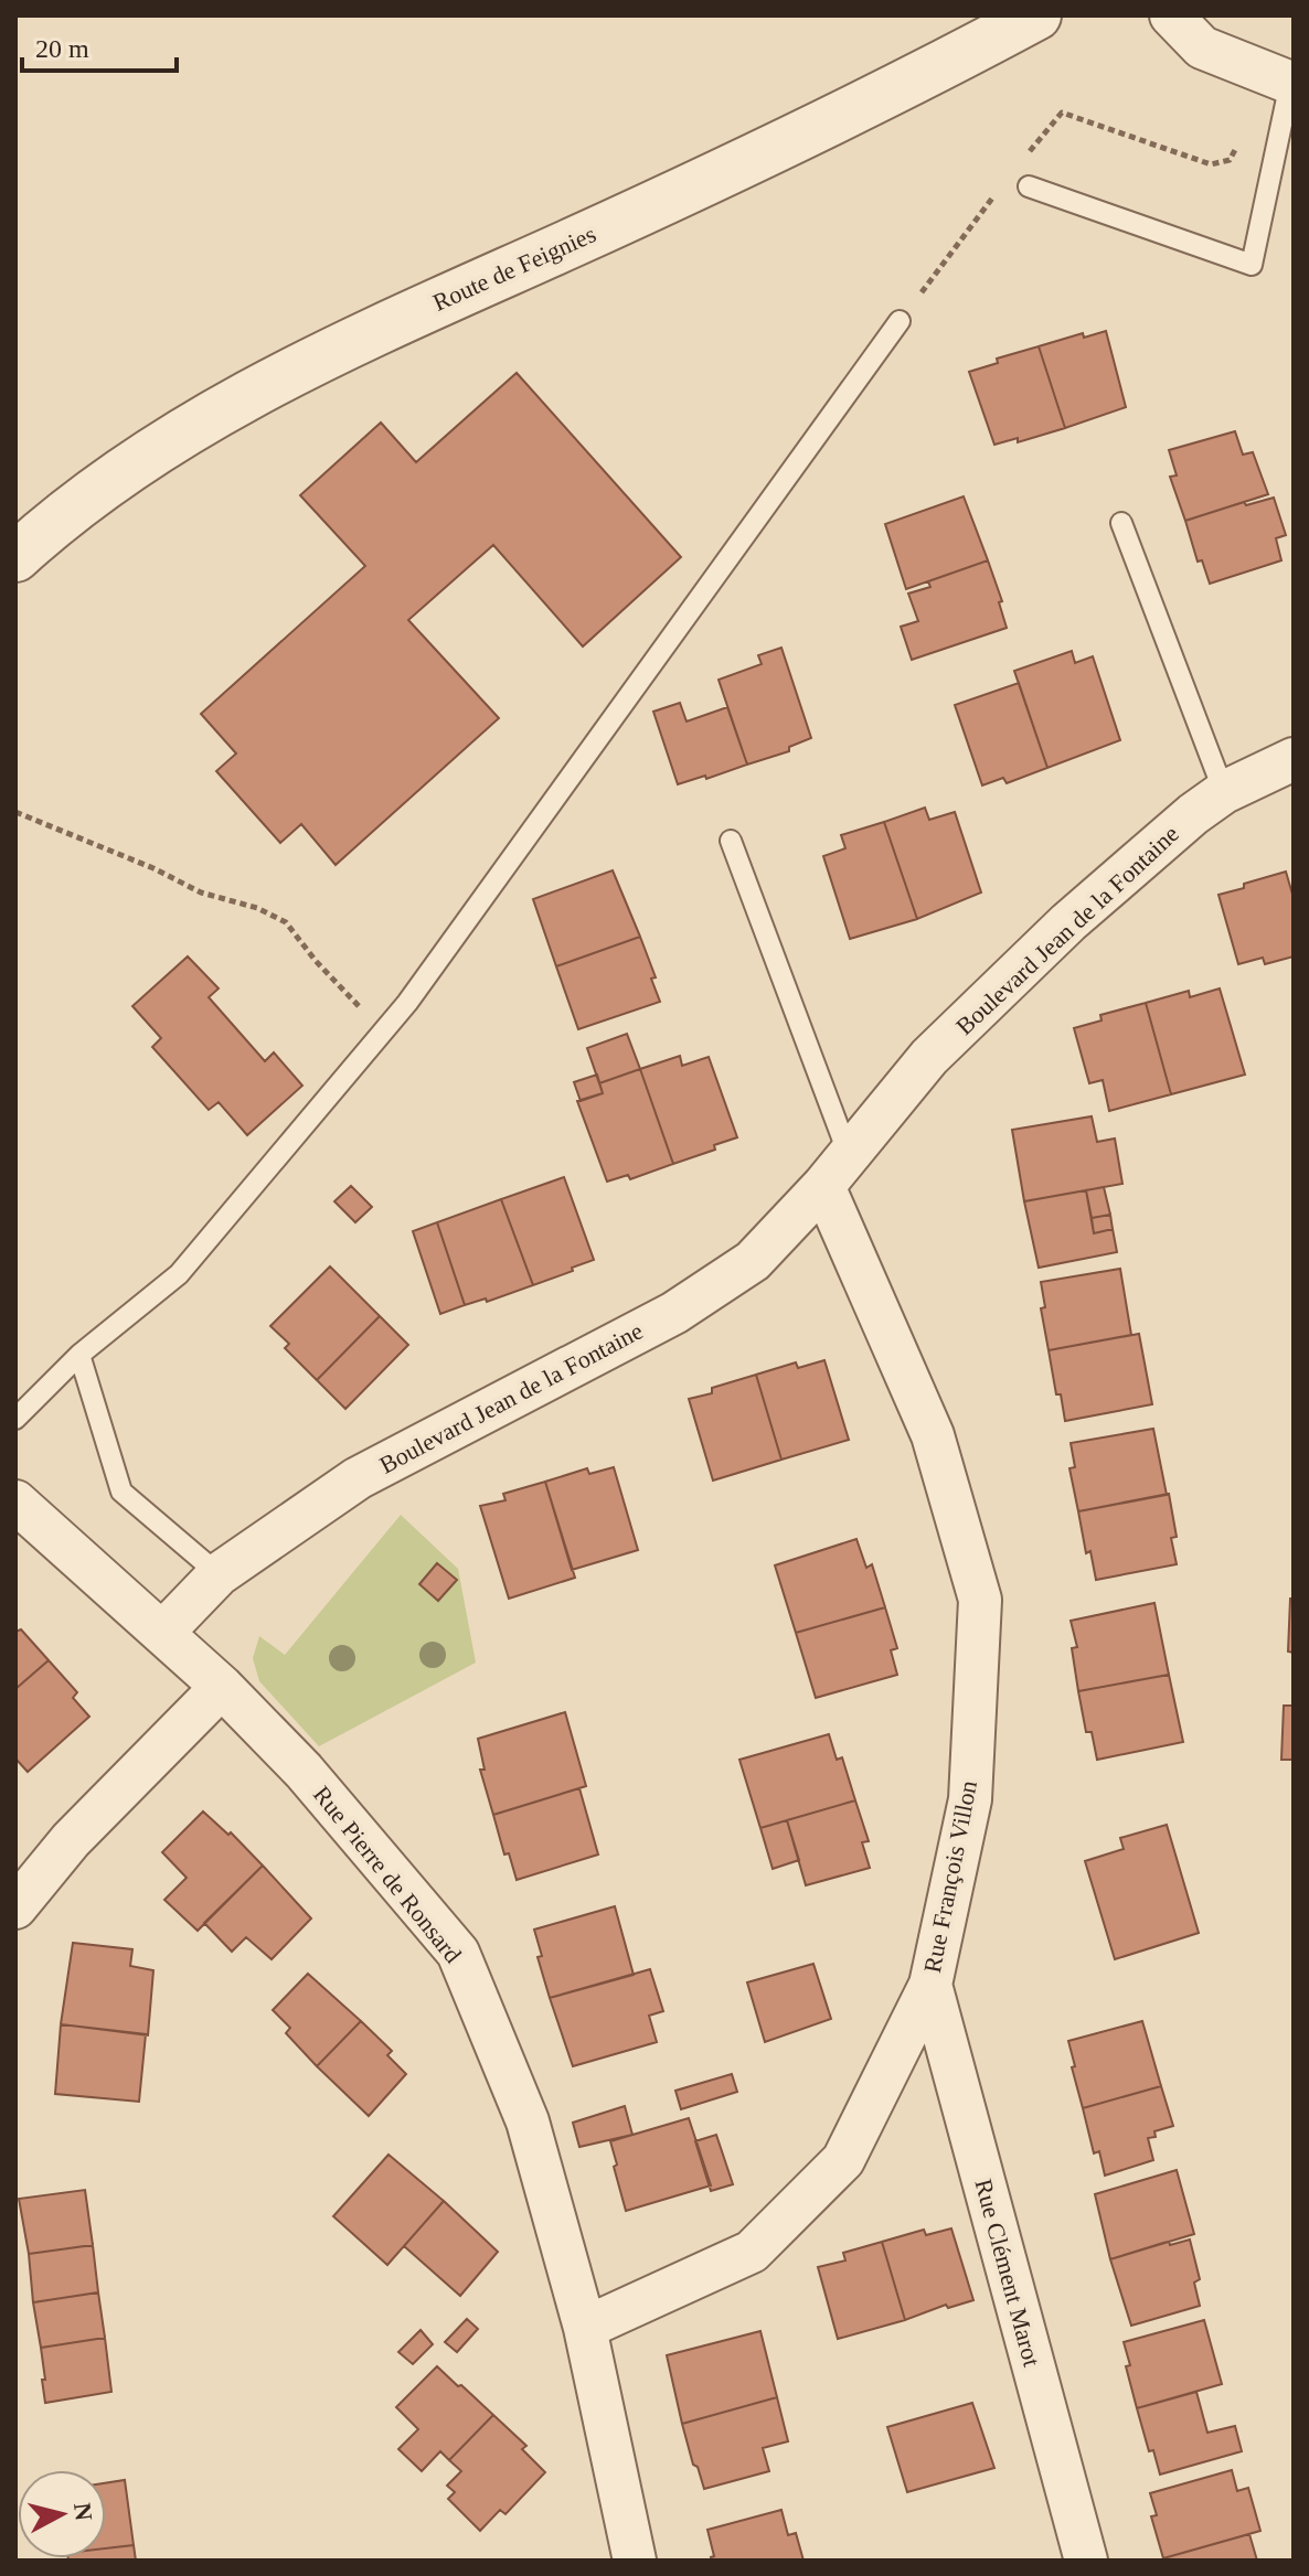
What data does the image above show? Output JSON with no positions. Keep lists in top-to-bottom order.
{
  "streets": {
    "street": [
      "Route de Feignies",
      "Boulevard Jean de la Fontaine",
      "Rue Pierre de Ronsard",
      "Rue François Villon",
      "Rue Clément Marot"
    ]
  },
  "crossings": [
    ["Boulevard Jean de la Fontaine", "Rue Pierre de Ronsard"],
    ["Boulevard Jean de la Fontaine", "Rue François Villon"],
    ["Rue Pierre de Ronsard", "Rue François Villon"],
    ["Rue François Villon", "Rue Clément Marot"]
  ],
  "scale_bar": "20 m",
  "north": "right"
}
